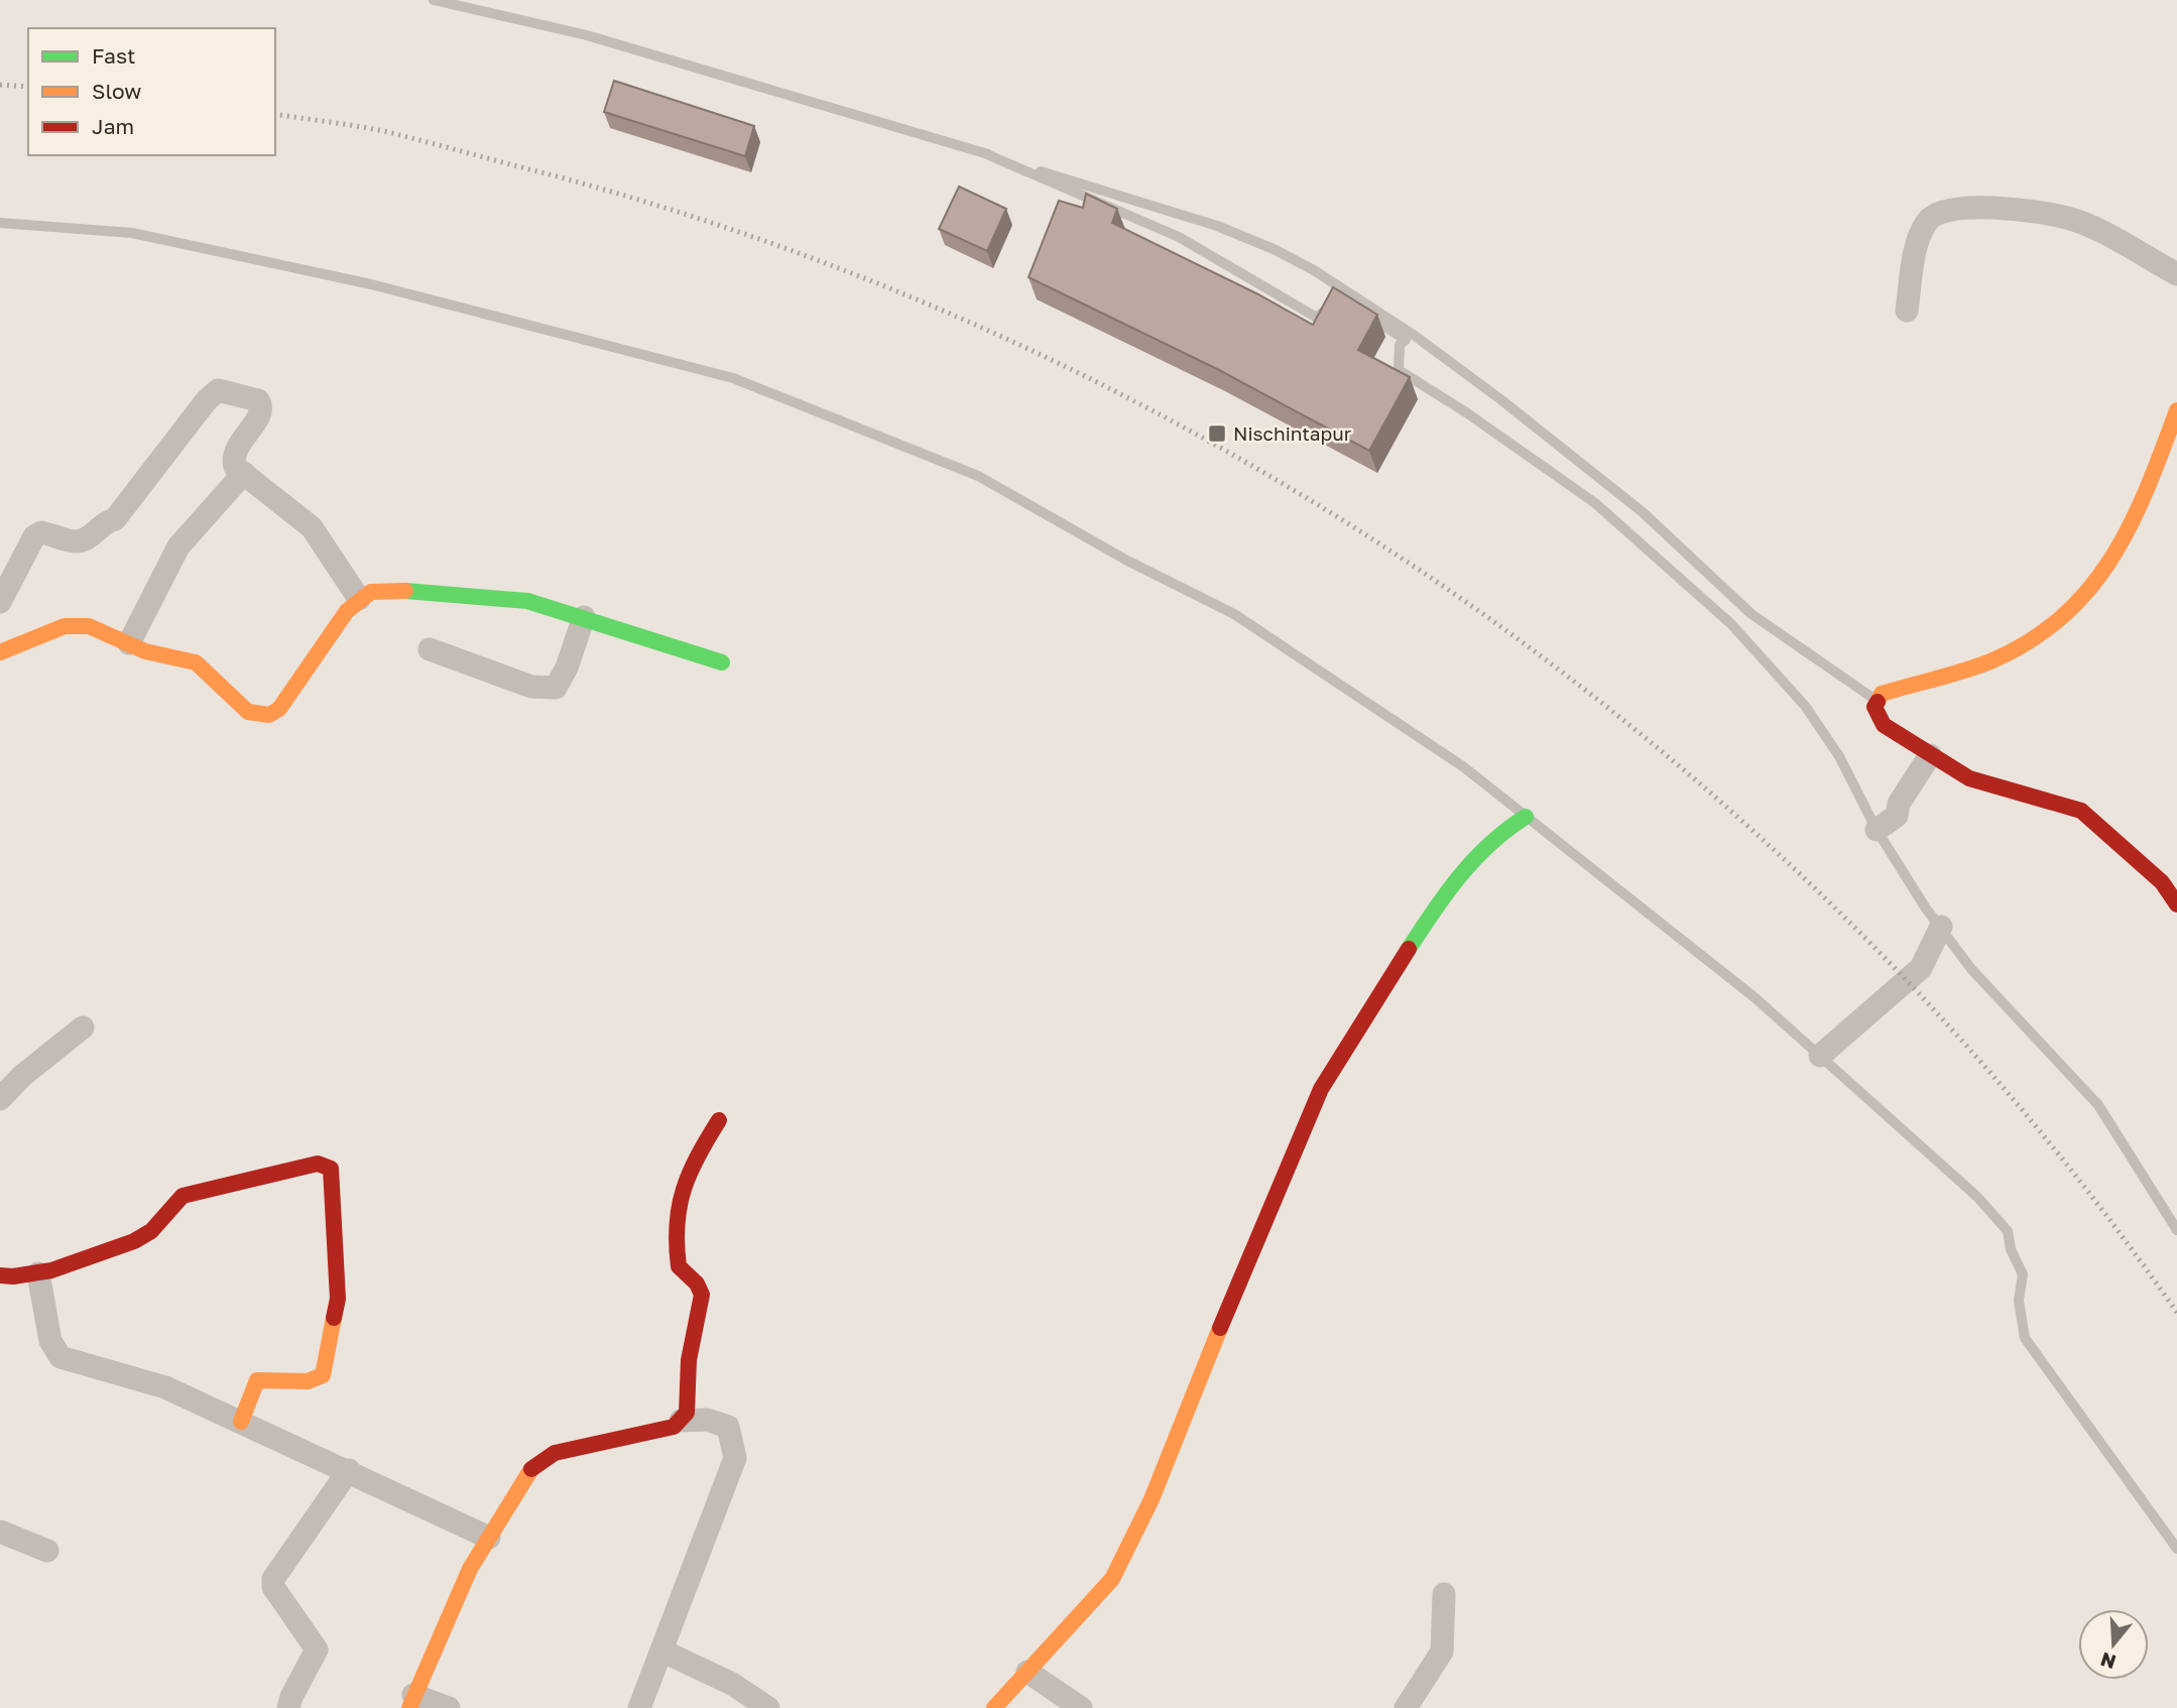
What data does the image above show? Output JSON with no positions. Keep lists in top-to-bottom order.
{
  "places": {
    "transit": ["Nischintapur"]
  },
  "legend": ["Fast", "Slow", "Jam"],
  "north": "bottom"
}
